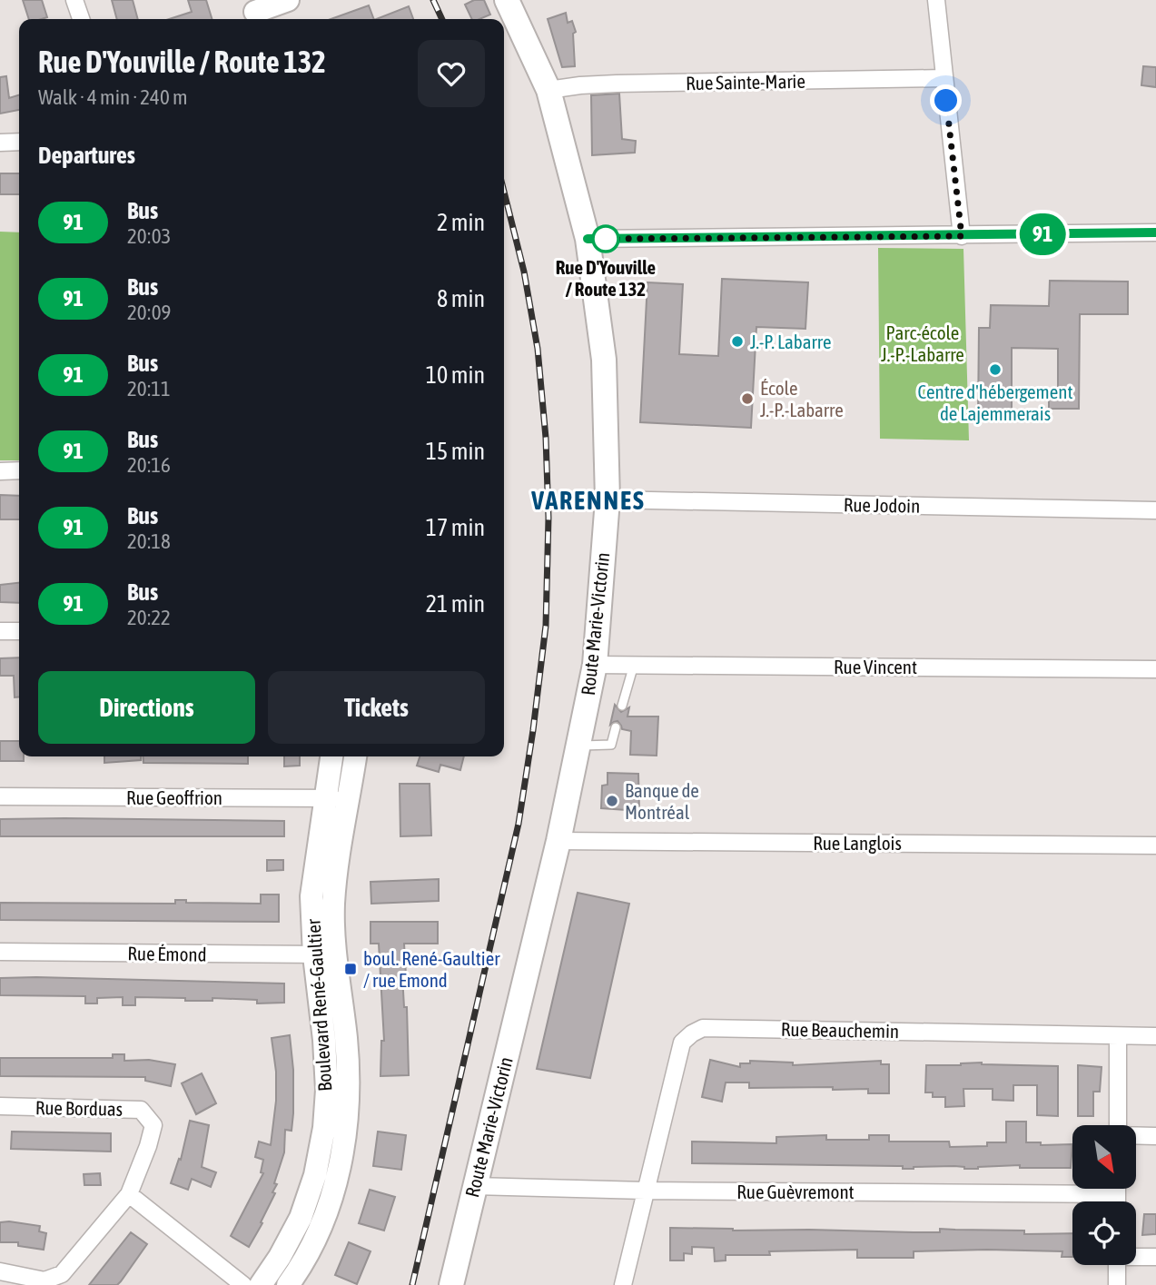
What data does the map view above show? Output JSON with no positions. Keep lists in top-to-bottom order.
{
  "streets": {
    "main road": ["Route Marie-Victorin"],
    "street": [
      "Rue Sainte-Marie",
      "Rue Jodoin",
      "Rue Vincent",
      "Rue Geoffrion",
      "Rue Langlois",
      "Rue Émond",
      "Boulevard René-Gaultier",
      "Rue Beauchemin",
      "Rue Borduas",
      "Rue Guèvremont"
    ]
  },
  "crossings": [
    ["Rue Sainte-Marie", "Route Marie-Victorin"],
    ["Rue Jodoin", "Route Marie-Victorin"],
    ["Route Marie-Victorin", "Rue Vincent"],
    ["Route Marie-Victorin", "Rue Langlois"],
    ["Route Marie-Victorin", "Rue Guèvremont"],
    ["Rue Geoffrion", "Boulevard René-Gaultier"],
    ["Rue Émond", "Boulevard René-Gaultier"],
    ["Rue Beauchemin", "Rue Guèvremont"]
  ],
  "districts": ["VARENNES"],
  "parks": ["Parc-école J.-P.-Labarre"],
  "places": {
    "other": [
      "Rue D'Youville / Route 132",
      "J.-P. Labarre",
      "Centre d'hébergement de Lajemmerais",
      "École J.-P.-Labarre",
      "Banque de Montréal"
    ],
    "transit": ["boul. René-Gaultier / rue Emond"]
  },
  "lines": ["bus line 91"],
  "north": "bottom right",
  "page": {
    "on_map": "91",
    "heading": [
      ["Rue D'Youville / Route 132", "Walk · 4 min · 240 m"],
      "Departures"
    ],
    "list": [
      {
        "mark": "91",
        "name": "Bus",
        "note": "20:03",
        "value": "2 min"
      },
      {
        "mark": "91",
        "name": "Bus",
        "note": "20:09",
        "value": "8 min"
      },
      {
        "mark": "91",
        "name": "Bus",
        "note": "20:11",
        "value": "10 min"
      },
      {
        "mark": "91",
        "name": "Bus",
        "note": "20:16",
        "value": "15 min"
      },
      {
        "mark": "91",
        "name": "Bus",
        "note": "20:18",
        "value": "17 min"
      },
      {
        "mark": "91",
        "name": "Bus",
        "note": "20:22",
        "value": "21 min"
      }
    ],
    "buttons": ["Directions", "Tickets"]
  }
}
